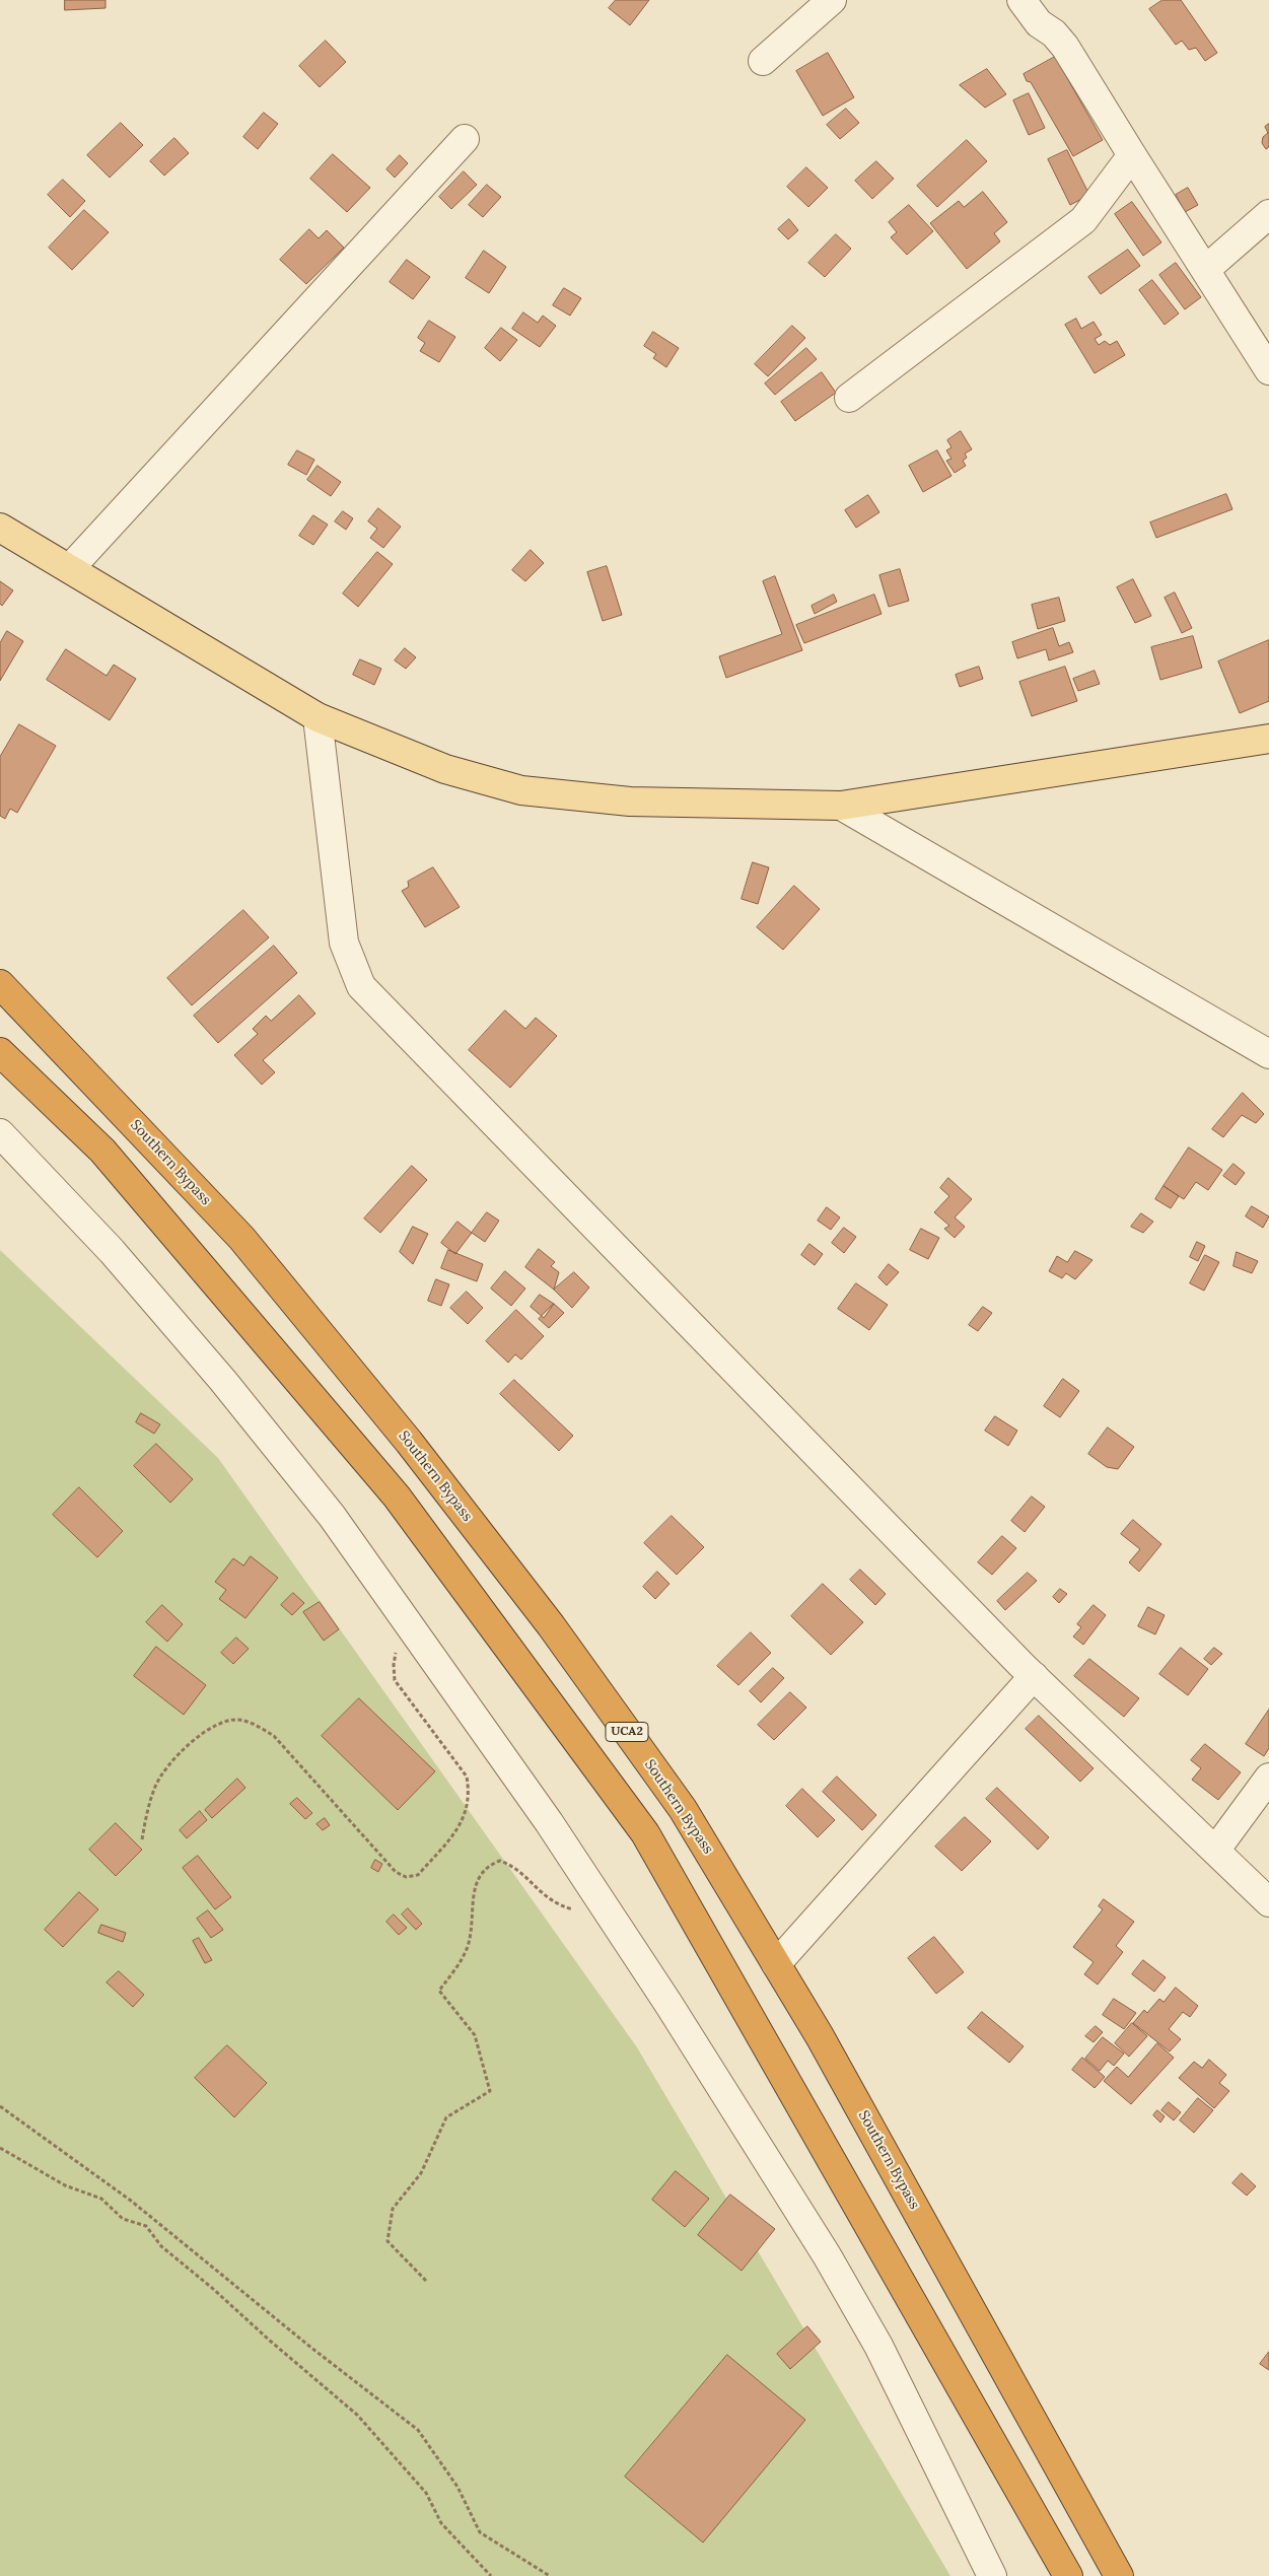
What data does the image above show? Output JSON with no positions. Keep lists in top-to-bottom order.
{
  "streets": {
    "highway": ["Southern Bypass", "UCA2"]
  }
}
